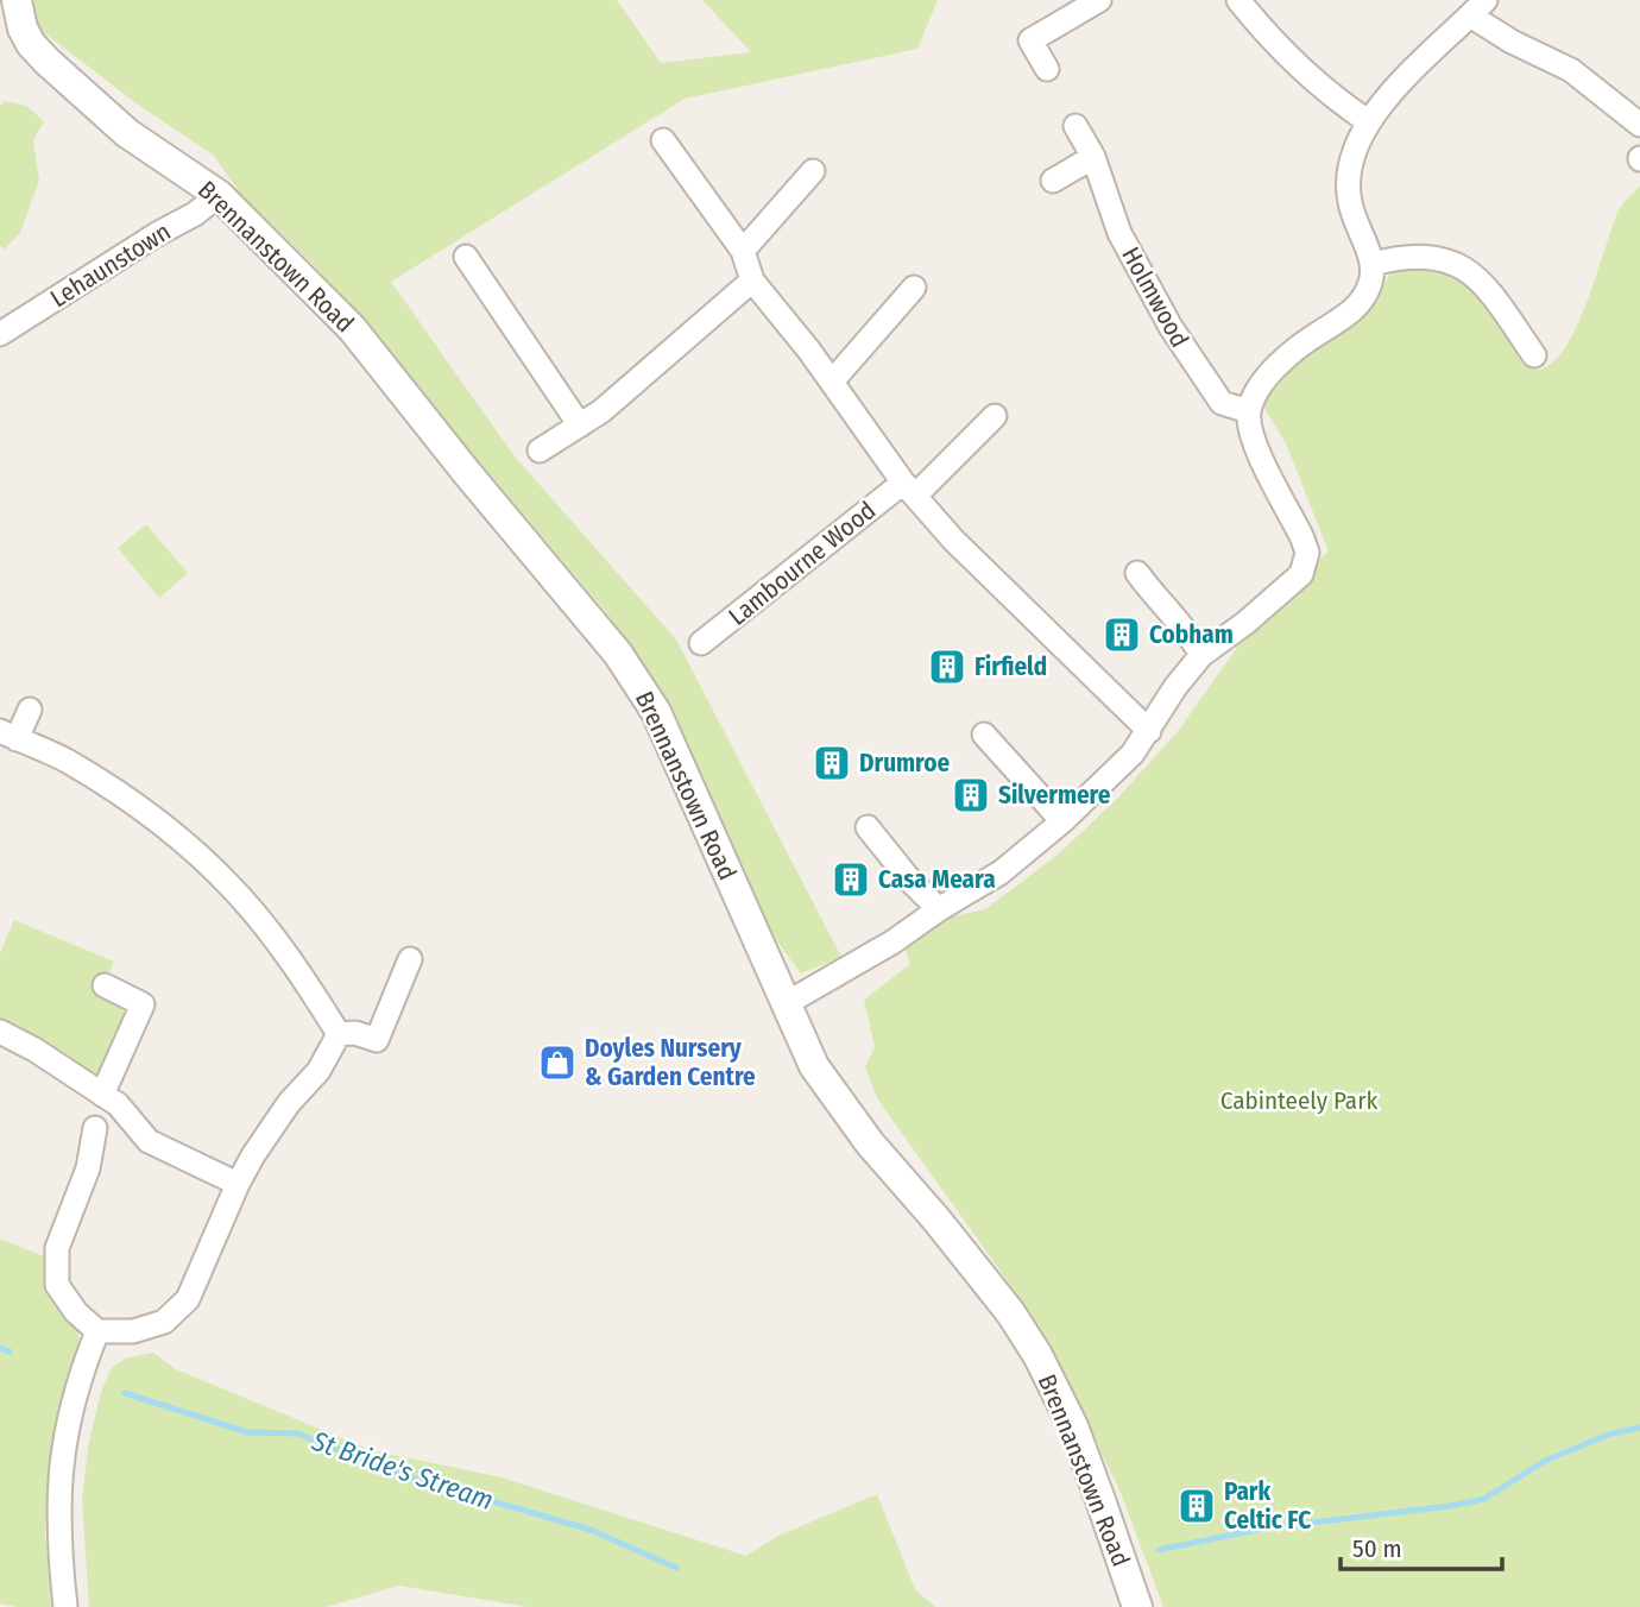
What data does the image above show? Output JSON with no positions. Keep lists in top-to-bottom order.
{
  "streets": {
    "street": [
      "Brennanstown Road",
      "Lehaunstown",
      "Holmwood",
      "Lambourne Wood"
    ]
  },
  "crossings": [
    ["Brennanstown Road", "Lehaunstown"]
  ],
  "water": ["St Bride's Stream"],
  "parks": ["Cabinteely Park"],
  "places": {
    "building": [
      "Cobham",
      "Firfield",
      "Drumroe",
      "Silvermere",
      "Casa Meara",
      "Park Celtic FC"
    ],
    "shop": ["Doyles Nursery & Garden Centre"]
  },
  "scale_bar": "50 m"
}
